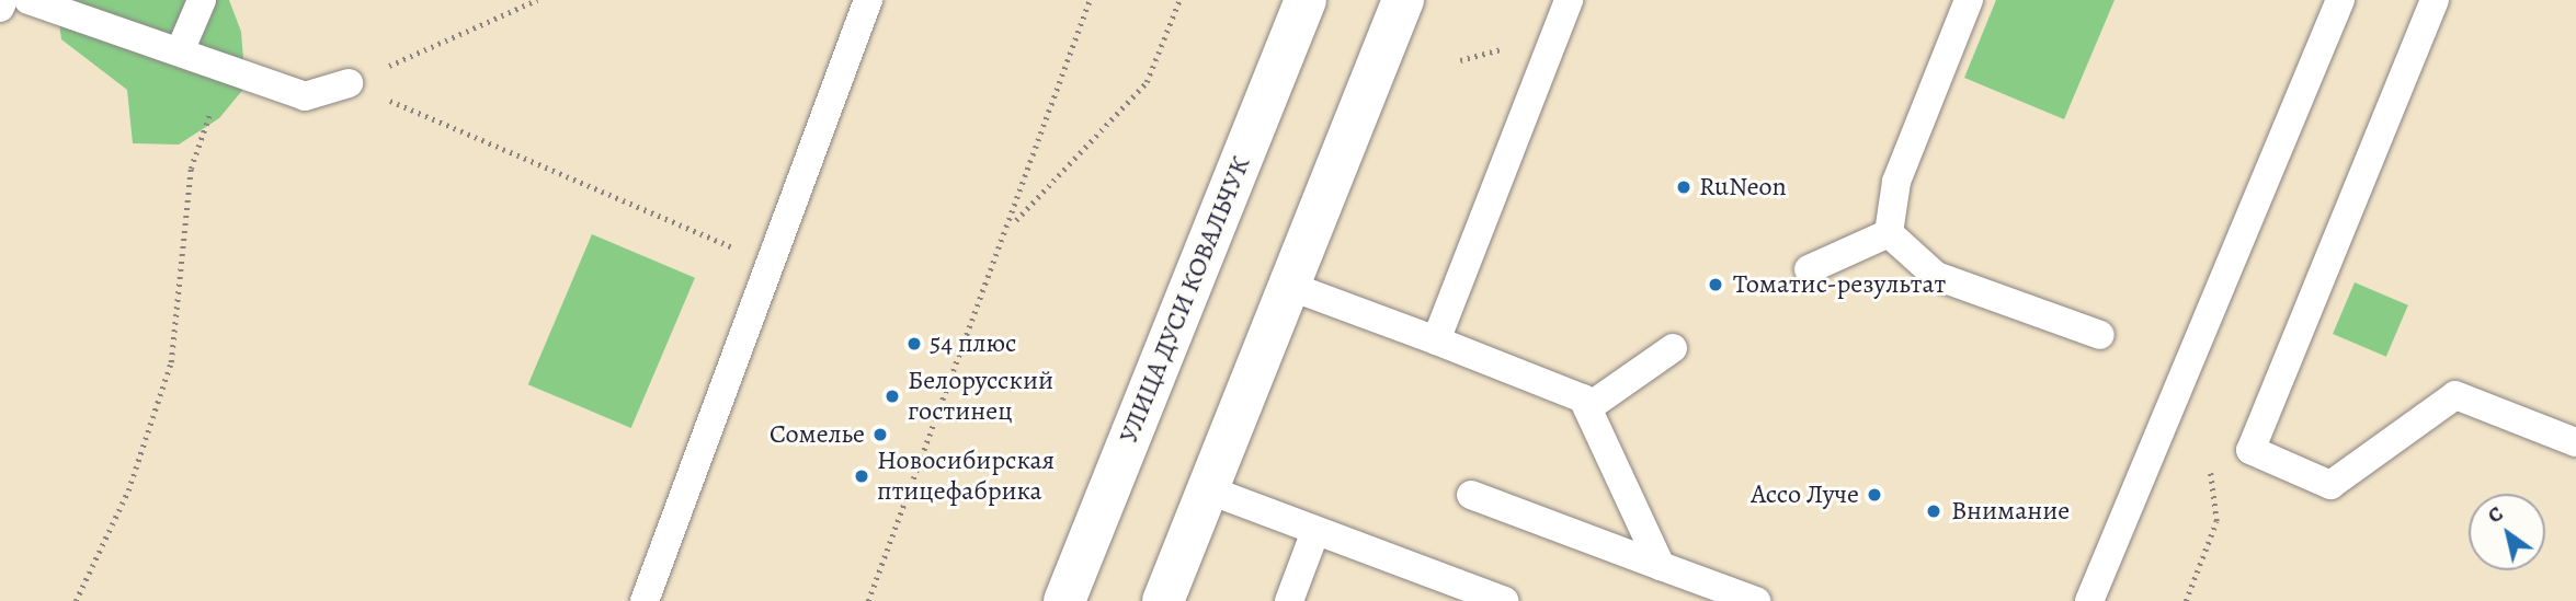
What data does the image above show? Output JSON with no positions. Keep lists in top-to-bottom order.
{
  "streets": {
    "main road": ["УЛИЦА ДУСИ КОВАЛЬЧУК"]
  },
  "places": [
    "RuNeon",
    "Томатис-результат",
    "54 плюс",
    "Белорусский гостинец",
    "Сомелье",
    "Новосибирская птицефабрика",
    "Ассо Луче",
    "Внимание"
  ],
  "north": "top left"
}
